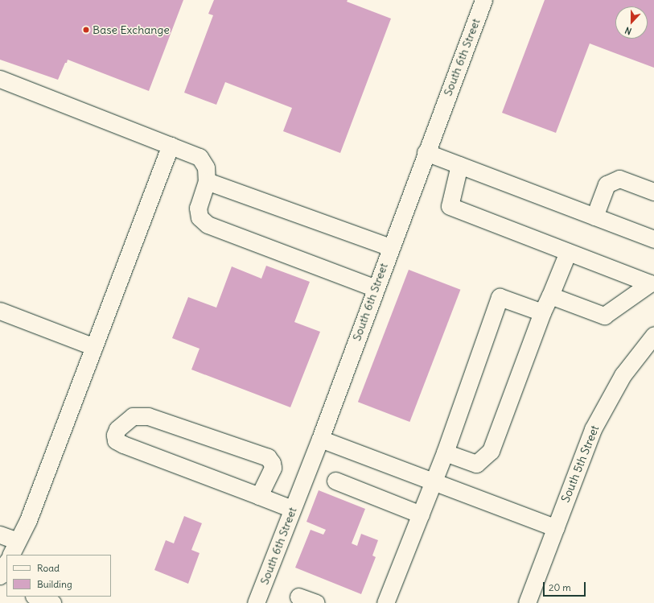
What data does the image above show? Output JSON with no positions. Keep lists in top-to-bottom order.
{
  "streets": {
    "street": ["South 6th Street", "South 5th Street"]
  },
  "places": ["Base Exchange"],
  "legend": ["Road", "Building"],
  "scale_bar": "20 m",
  "north": "bottom"
}
